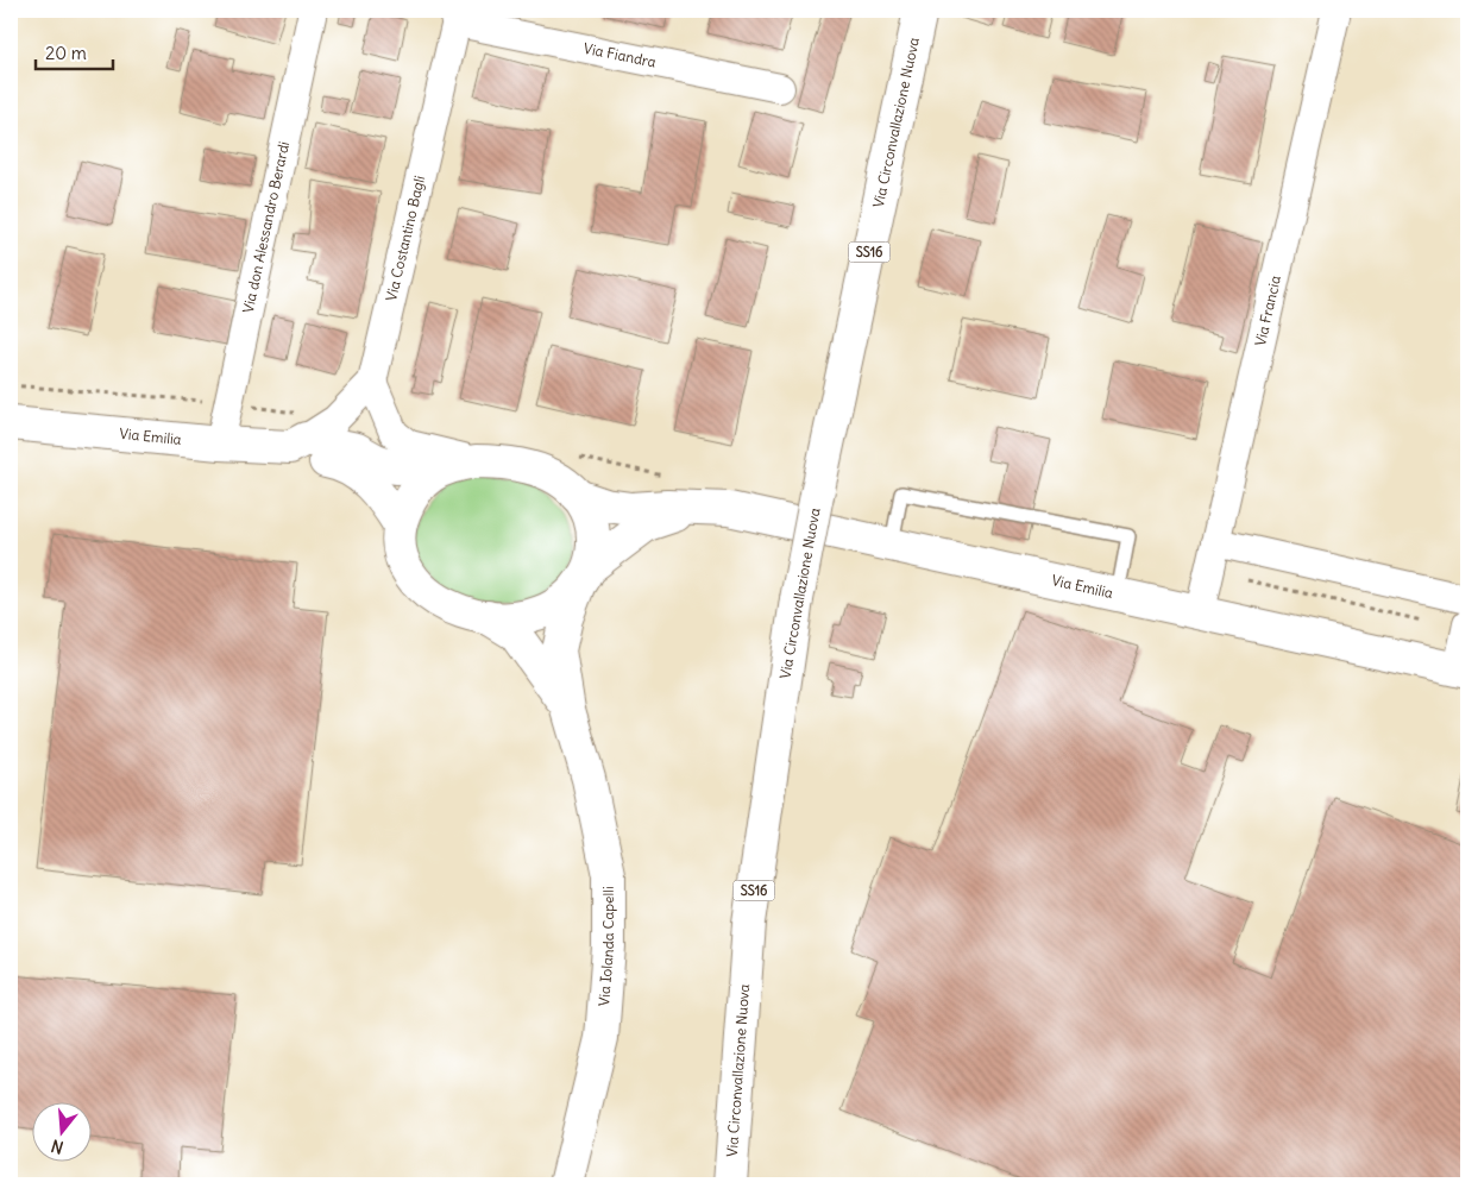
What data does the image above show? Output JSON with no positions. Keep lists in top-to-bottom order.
{
  "streets": {
    "main road": [
      "Via Circonvallazione Nuova",
      "SS16",
      "Via Emilia",
      "Via Iolanda Capelli"
    ],
    "street": [
      "Via Fiandra",
      "Via don Alessandro Berardi",
      "Via Costantino Bagli",
      "Via Francia"
    ]
  },
  "crossings": [
    ["Via Fiandra", "Via Costantino Bagli"],
    ["Via don Alessandro Berardi", "Via Emilia"],
    ["Via Costantino Bagli", "Via Emilia"],
    ["Via Francia", "Via Emilia"],
    ["Via Emilia", "Via Iolanda Capelli"]
  ],
  "scale_bar": "20 m",
  "north": "bottom"
}
